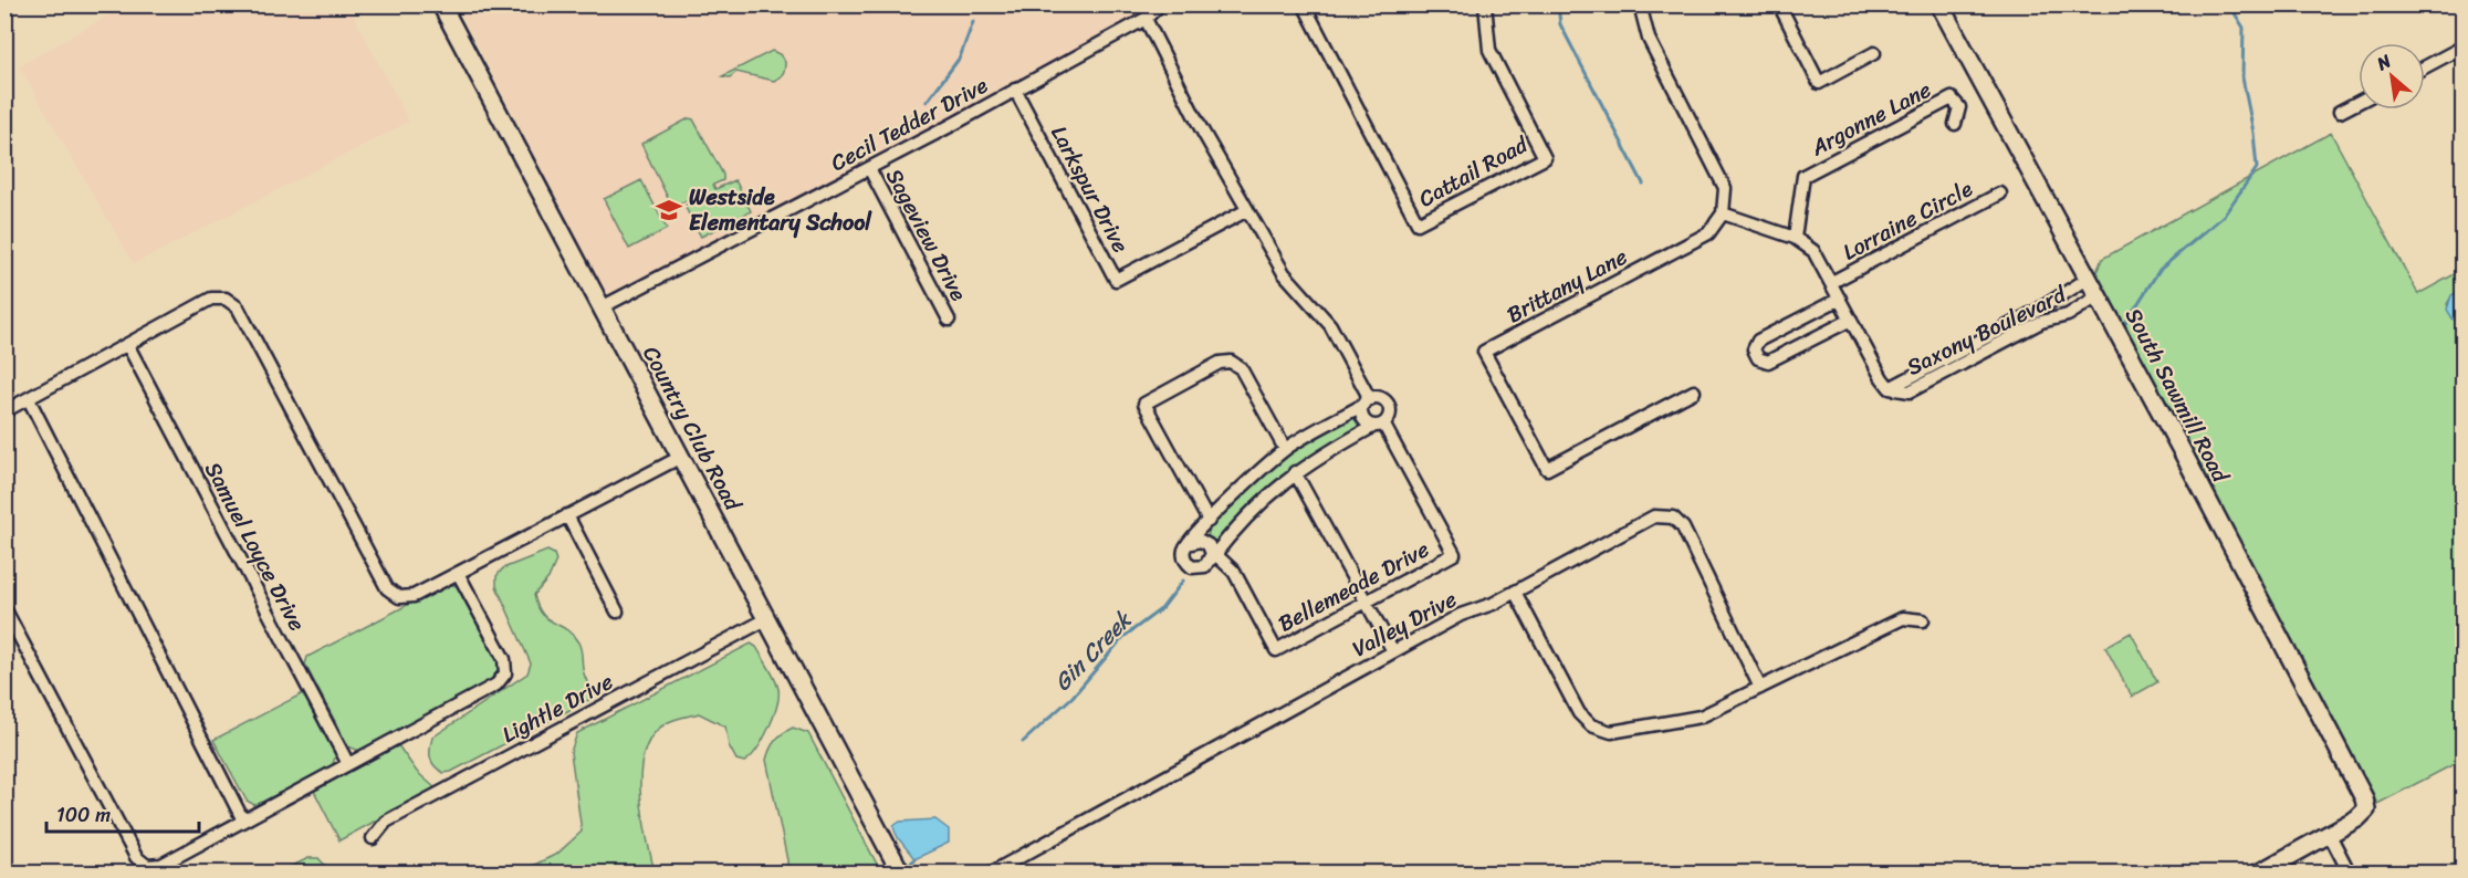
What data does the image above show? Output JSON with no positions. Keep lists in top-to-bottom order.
{
  "streets": {
    "street": [
      "Argonne Lane",
      "Cecil Tedder Drive",
      "Cattail Road",
      "Larkspur Drive",
      "Lorraine Circle",
      "Sageview Drive",
      "Brittany Lane",
      "Saxony Boulevard",
      "South Sawmill Road",
      "Country Club Road",
      "Samuel Loyce Drive",
      "Bellemeade Drive",
      "Valley Drive",
      "Lightle Drive"
    ]
  },
  "crossings": [
    ["Argonne Lane", "Saxony Boulevard"],
    ["Cecil Tedder Drive", "Larkspur Drive"],
    ["Cecil Tedder Drive", "Sageview Drive"],
    ["Cecil Tedder Drive", "Country Club Road"],
    ["Lorraine Circle", "Saxony Boulevard"],
    ["Brittany Lane", "Saxony Boulevard"],
    ["Saxony Boulevard", "South Sawmill Road"],
    ["Country Club Road", "Lightle Drive"]
  ],
  "water": ["Gin Creek"],
  "places": {
    "school or university": ["Westside Elementary School"]
  },
  "scale_bar": "100 m",
  "north": "top left"
}
